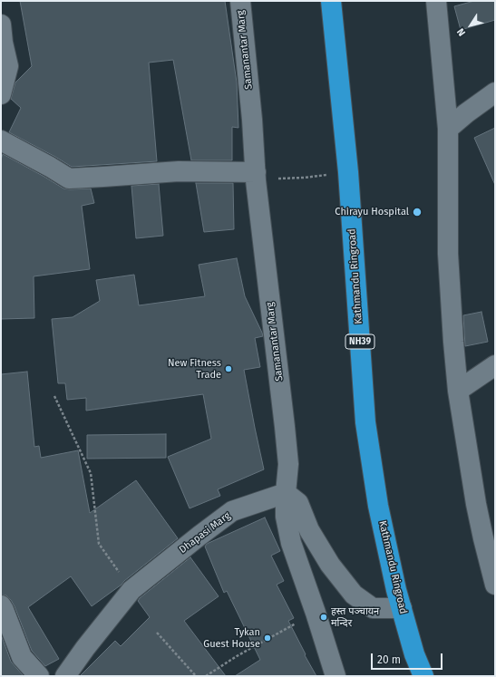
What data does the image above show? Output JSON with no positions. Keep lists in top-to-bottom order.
{
  "streets": {
    "highway": ["Kathmandu Ringroad", "NH39"],
    "street": ["Samanantar Marg", "Dhapasi Marg"]
  },
  "crossings": [
    ["Samanantar Marg", "Dhapasi Marg"]
  ],
  "places": [
    "Chirayu Hospital",
    "New Fitness Trade",
    "हस्त पञ्चायन मन्दिर",
    "Tykan Guest House"
  ],
  "scale_bar": "20 m",
  "north": "bottom left"
}
